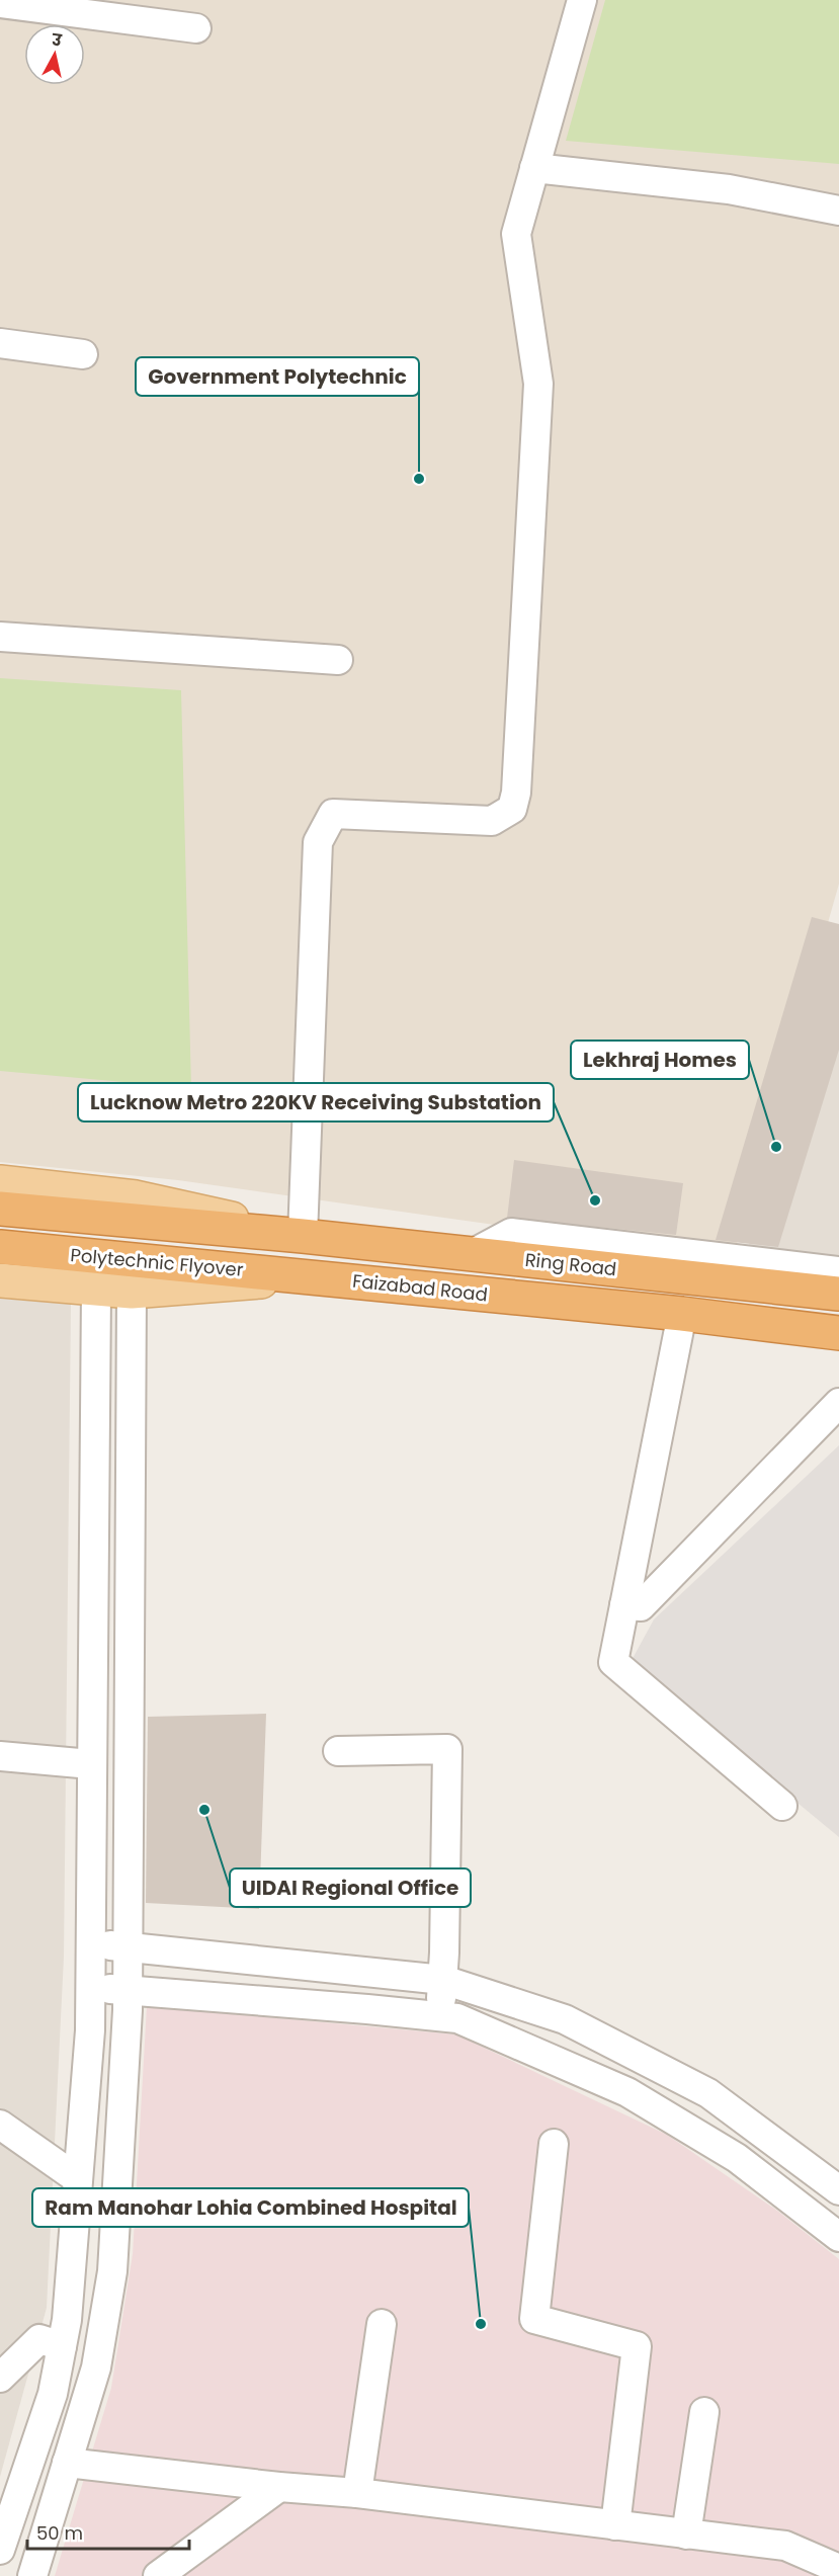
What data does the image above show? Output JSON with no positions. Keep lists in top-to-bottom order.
{
  "streets": {
    "highway": ["Polytechnic Flyover", "Ring Road", "Faizabad Road"]
  },
  "crossings": [
    ["Polytechnic Flyover", "Faizabad Road"]
  ],
  "places": [
    "Government Polytechnic",
    "Lekhraj Homes",
    "Lucknow Metro 220KV Receiving Substation",
    "UIDAI Regional Office",
    "Ram Manohar Lohia Combined Hospital"
  ],
  "scale_bar": "50 m",
  "north": "top"
}
